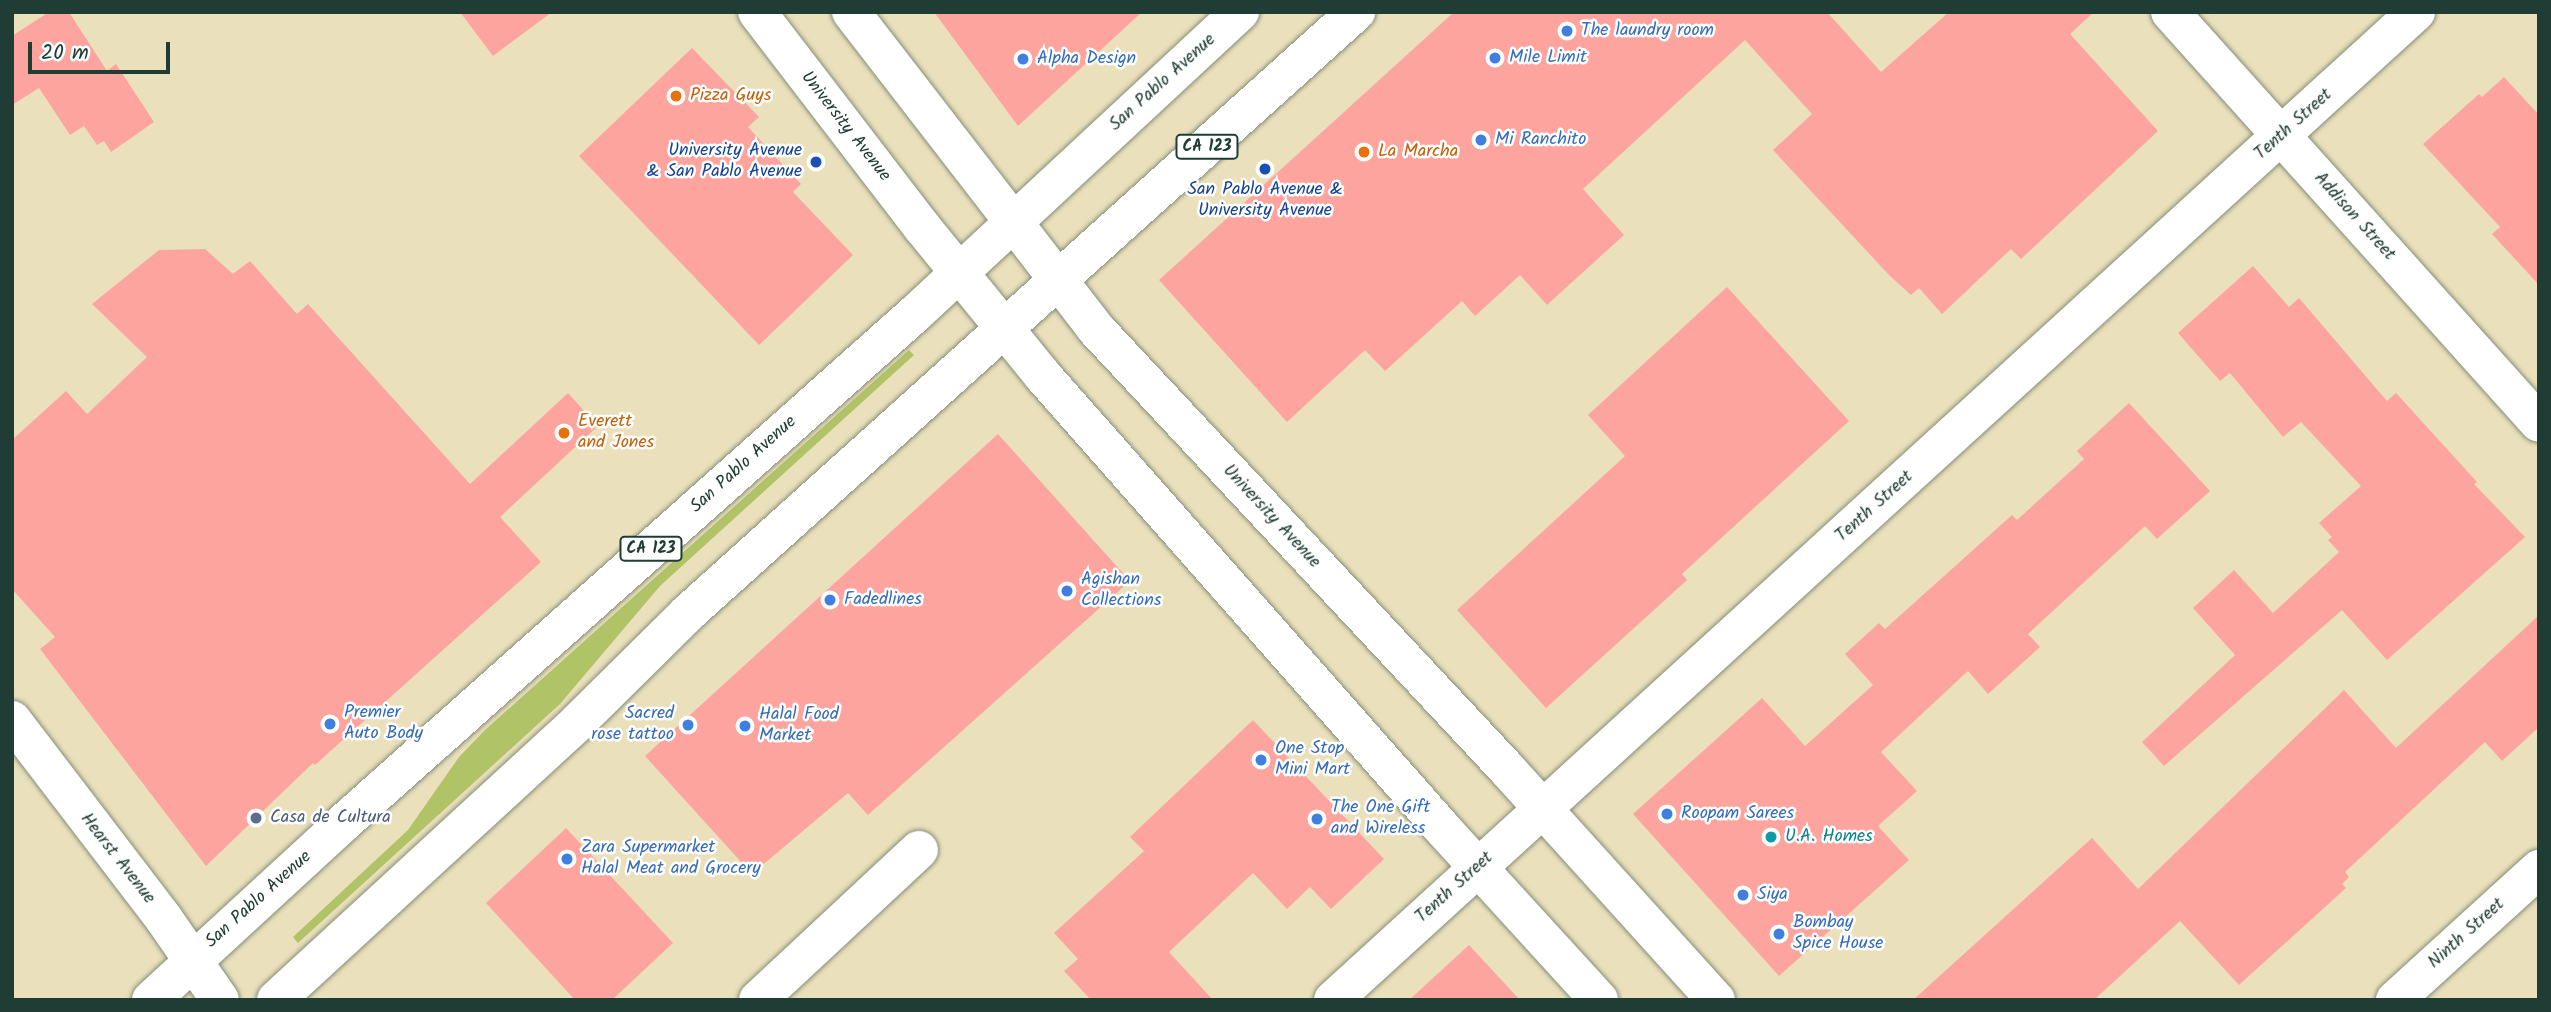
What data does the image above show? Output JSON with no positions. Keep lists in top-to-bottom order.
{
  "streets": {
    "main road": [
      "San Pablo Avenue",
      "Tenth Street",
      "University Avenue",
      "CA 123",
      "Addison Street",
      "Hearst Avenue",
      "Ninth Street"
    ]
  },
  "crossings": [
    ["San Pablo Avenue", "University Avenue"],
    ["San Pablo Avenue", "Hearst Avenue"],
    ["Tenth Street", "University Avenue"],
    ["Tenth Street", "Addison Street"],
    ["University Avenue", "CA 123"]
  ],
  "places": [
    "The laundry room",
    "Mile Limit",
    "Alpha Design",
    "Pizza Guys",
    "Mi Ranchito",
    "La Marcha",
    "University Avenue & San Pablo Avenue",
    "San Pablo Avenue & University Avenue",
    "Everett and Jones",
    "Agishan Collections",
    "Fadedlines",
    "Premier Auto Body",
    "Sacred rose tattoo",
    "Halal Food Market",
    "One Stop Mini Mart",
    "Roopam Sarees",
    "Casa de Cultura",
    "The One Gift and Wireless",
    "U.A. Homes",
    "Zara Supermarket Halal Meat and Grocery",
    "Siya",
    "Bombay Spice House"
  ],
  "scale_bar": "20 m"
}
